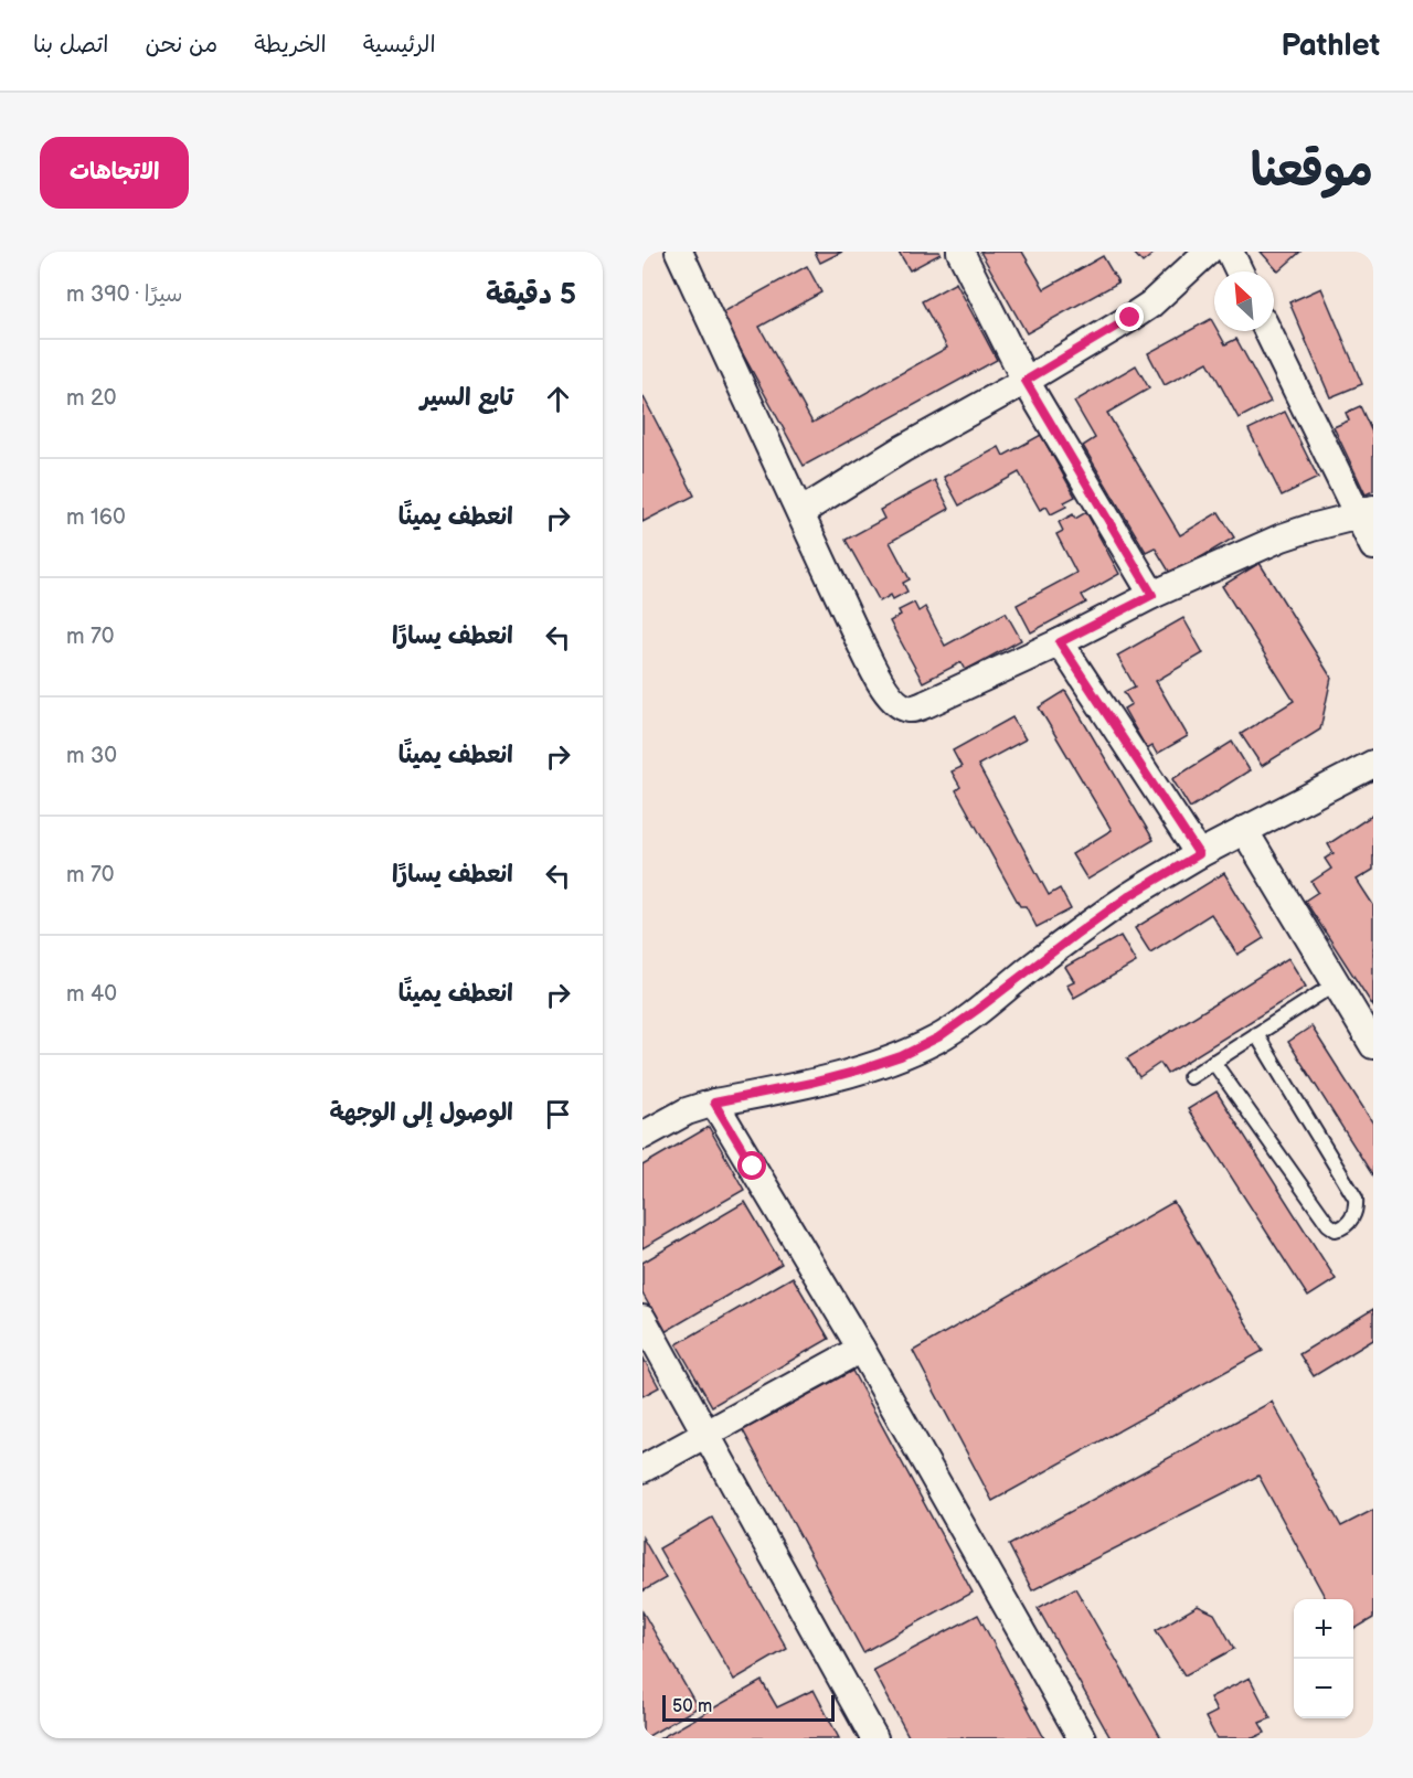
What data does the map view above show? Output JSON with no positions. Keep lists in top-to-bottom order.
{
  "scale_bar": "50 m",
  "north": "top left",
  "page": {
    "header": "Pathlet",
    "nav": [
      "الرئيسية",
      "الخريطة",
      "من نحن",
      "اتصل بنا"
    ],
    "title": "موقعنا",
    "buttons": "الاتجاهات",
    "heading": ["5 دقيقة", "سيرًا · 390 m"],
    "list": [
      ["تابع السير", "20 m"],
      ["انعطف يمينًا", "160 m"],
      ["انعطف يسارًا", "70 m"],
      ["انعطف يمينًا", "30 m"],
      ["انعطف يسارًا", "70 m"],
      ["انعطف يمينًا", "40 m"],
      "الوصول إلى الوجهة"
    ],
    "map_buttons": ["+", "−"],
    "scale": "50 m"
  }
}
